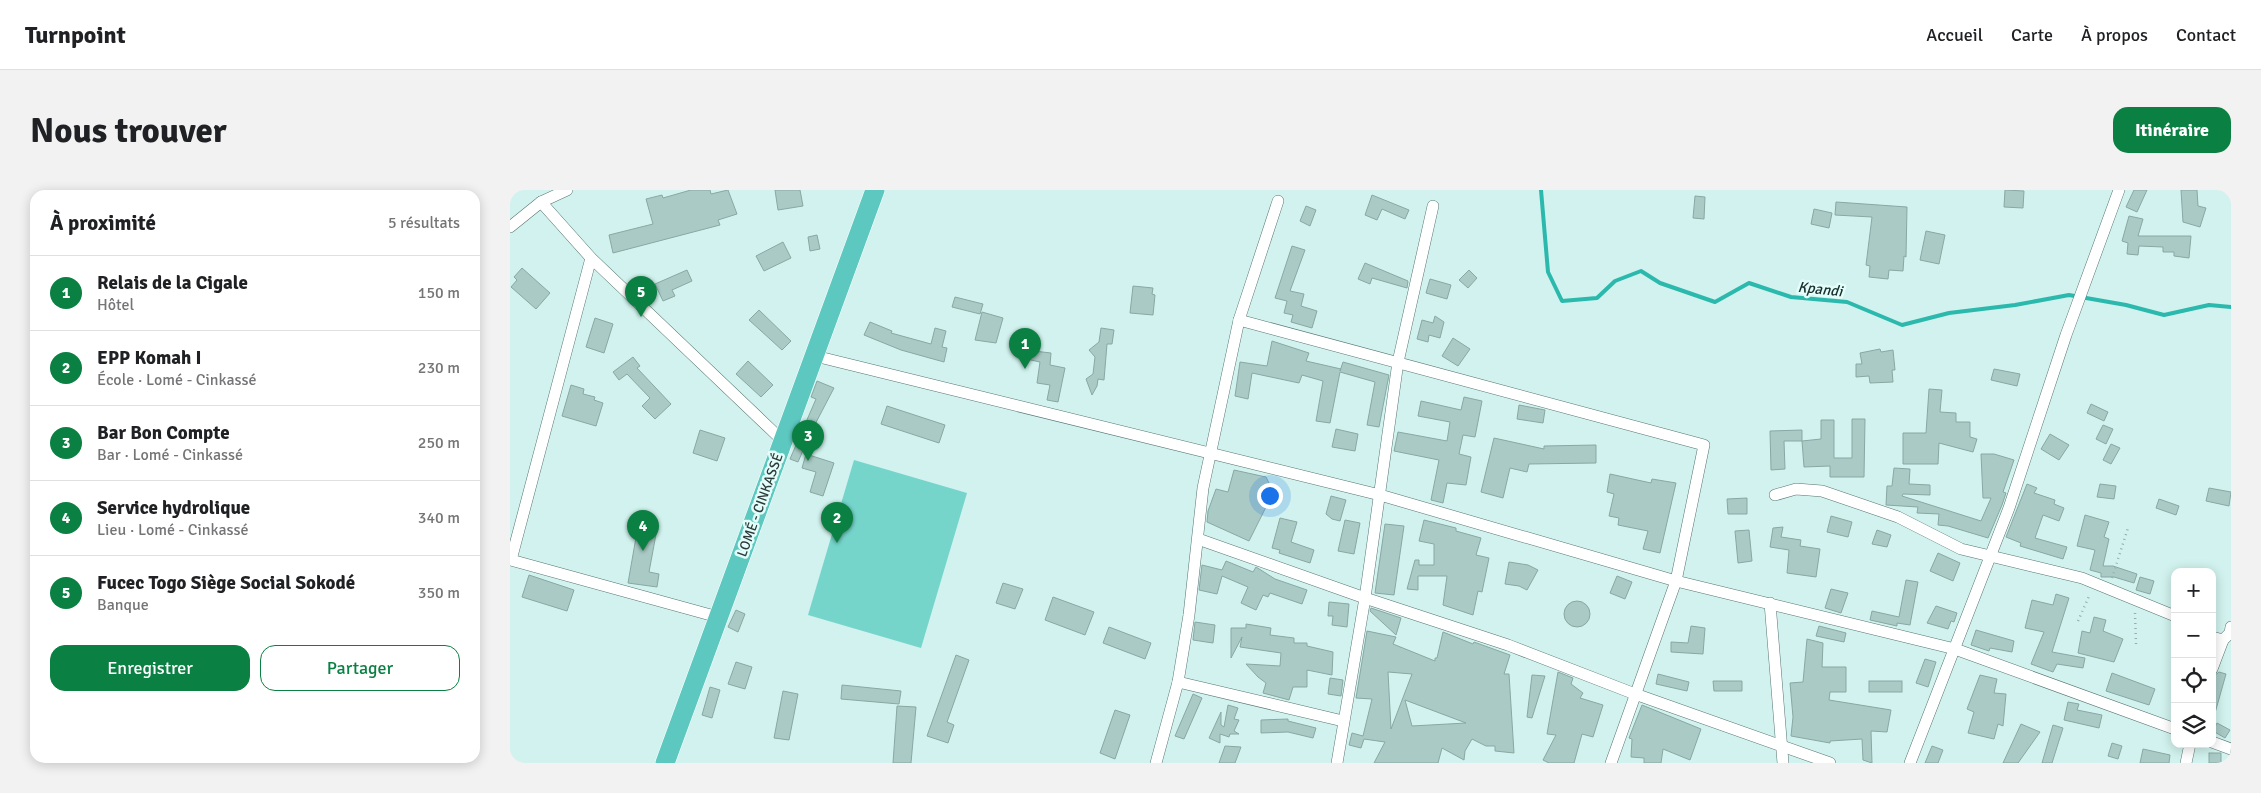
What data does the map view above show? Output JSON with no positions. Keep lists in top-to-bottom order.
{
  "streets": {
    "highway": ["LOMÉ - CINKASSÉ"]
  },
  "water": ["Kpandi"],
  "page": {
    "header": "Turnpoint",
    "nav": [
      "Accueil",
      "Carte",
      "À propos",
      "Contact"
    ],
    "buttons": [
      "Itinéraire",
      ["Enregistrer", "Partager"]
    ],
    "title": "Nous trouver",
    "heading": ["À proximité", "5 résultats"],
    "list": [
      {
        "mark": "1",
        "name": "Relais de la Cigale",
        "note": "Hôtel",
        "value": "150 m"
      },
      {
        "mark": "2",
        "name": "EPP Komah I",
        "note": "École · Lomé - Cinkassé",
        "value": "230 m"
      },
      {
        "mark": "3",
        "name": "Bar Bon Compte",
        "note": "Bar · Lomé - Cinkassé",
        "value": "250 m"
      },
      {
        "mark": "4",
        "name": "Service hydrolique",
        "note": "Lieu · Lomé - Cinkassé",
        "value": "340 m"
      },
      {
        "mark": "5",
        "name": "Fucec Togo Siège Social Sokodé",
        "note": "Banque",
        "value": "350 m"
      }
    ],
    "pins": [
      "5",
      "1",
      "3",
      "2",
      "4"
    ],
    "map_buttons": ["+", "−"]
  }
}
